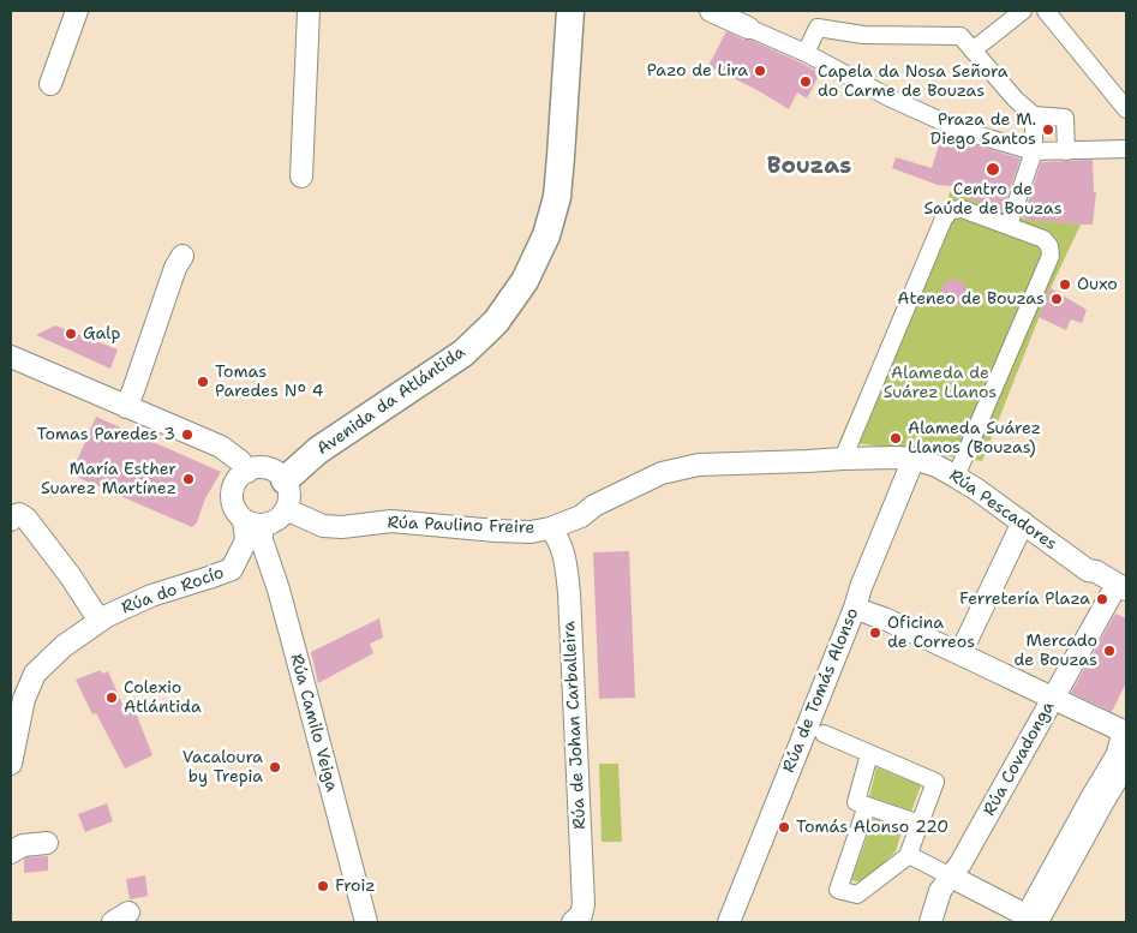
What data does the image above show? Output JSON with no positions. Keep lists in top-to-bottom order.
{
  "streets": {
    "street": [
      "Avenida da Atlántida",
      "Rúa Pescadores",
      "Rúa Paulino Freire",
      "Rúa do Rocío",
      "Rúa de Tomás Alonso",
      "Rúa Camilo Veiga",
      "Rúa de Johan Carballeira",
      "Rúa Covadonga"
    ]
  },
  "crossings": [
    ["Avenida da Atlántida", "Rúa Paulino Freire"],
    ["Avenida da Atlántida", "Rúa do Rocío"],
    ["Avenida da Atlántida", "Rúa Camilo Veiga"],
    ["Rúa Pescadores", "Rúa Paulino Freire"],
    ["Rúa Pescadores", "Rúa de Tomás Alonso"],
    ["Rúa Pescadores", "Rúa Covadonga"],
    ["Rúa Paulino Freire", "Rúa do Rocío"],
    ["Rúa Paulino Freire", "Rúa de Tomás Alonso"],
    ["Rúa Paulino Freire", "Rúa Camilo Veiga"],
    ["Rúa Paulino Freire", "Rúa de Johan Carballeira"],
    ["Rúa do Rocío", "Rúa Camilo Veiga"]
  ],
  "districts": ["Bouzas"],
  "parks": ["Alameda de Suárez Llanos"],
  "places": [
    "Pazo de Lira",
    "Capela da Nosa Señora do Carme de Bouzas",
    "Praza de M. Diego Santos",
    "Centro de Saúde de Bouzas",
    "Ouxo",
    "Ateneo de Bouzas",
    "Galp",
    "Tomas Paredes Nº 4",
    "Tomas Paredes 3",
    "Alameda Suárez Llanos (Bouzas)",
    "María Esther Suarez Martínez",
    "Ferretería Plaza",
    "Oficina de Correos",
    "Mercado de Bouzas",
    "Colexio Atlántida",
    "Vacaloura by Trepia",
    "Tomás Alonso 220",
    "Froiz"
  ]
}
